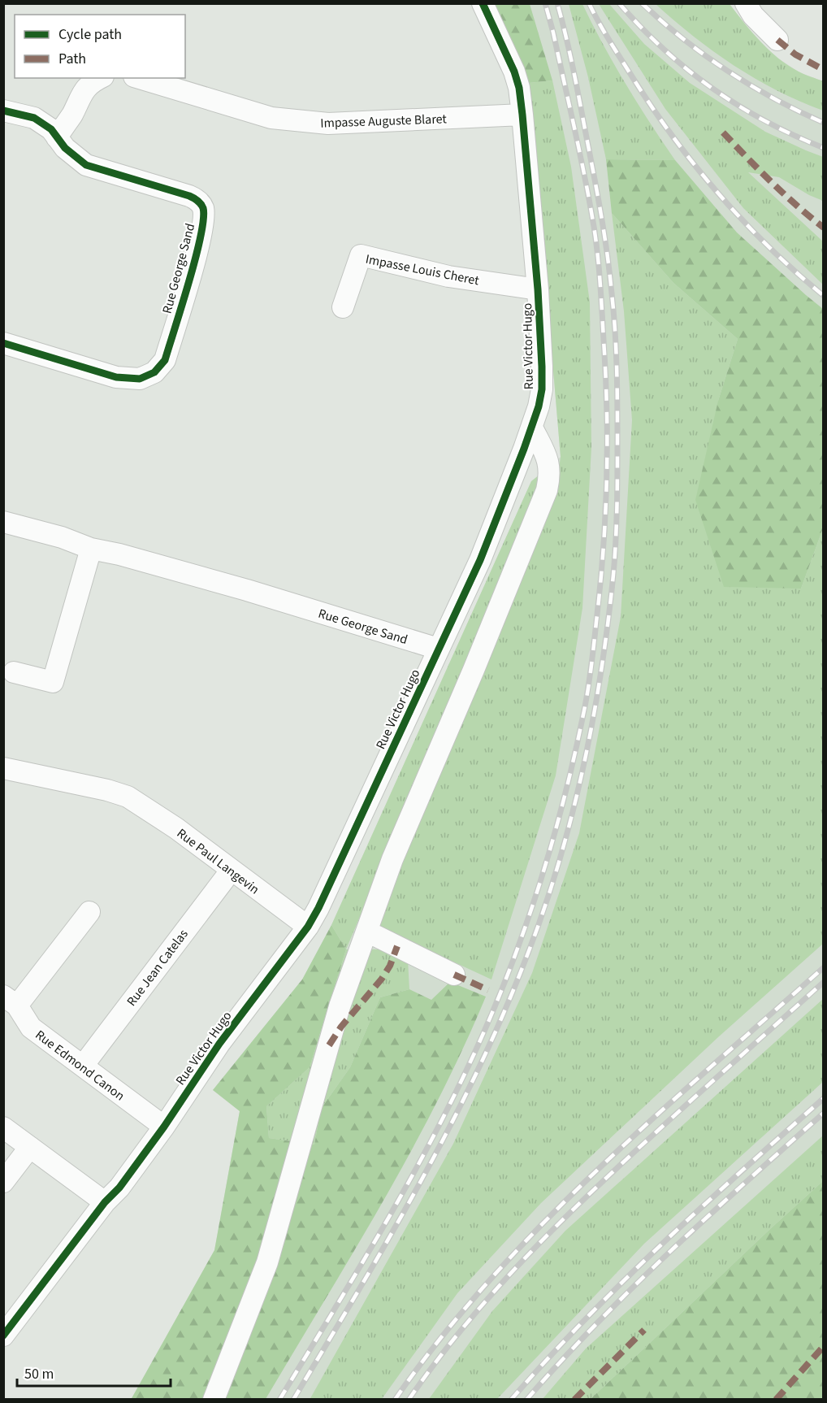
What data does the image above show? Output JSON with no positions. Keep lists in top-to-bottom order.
{
  "streets": {
    "street": [
      "Impasse Auguste Blaret",
      "Rue George Sand",
      "Impasse Louis Cheret",
      "Rue Victor Hugo",
      "Rue Paul Langevin",
      "Rue Jean Catelas",
      "Rue Edmond Canon"
    ]
  },
  "crossings": [
    ["Impasse Auguste Blaret", "Rue Victor Hugo"],
    ["Rue George Sand", "Rue Victor Hugo"],
    ["Impasse Louis Cheret", "Rue Victor Hugo"],
    ["Rue Victor Hugo", "Rue Paul Langevin"],
    ["Rue Victor Hugo", "Rue Edmond Canon"],
    ["Rue Paul Langevin", "Rue Jean Catelas"],
    ["Rue Jean Catelas", "Rue Edmond Canon"]
  ],
  "legend": ["Cycle path", "Path"],
  "scale_bar": "50 m"
}
